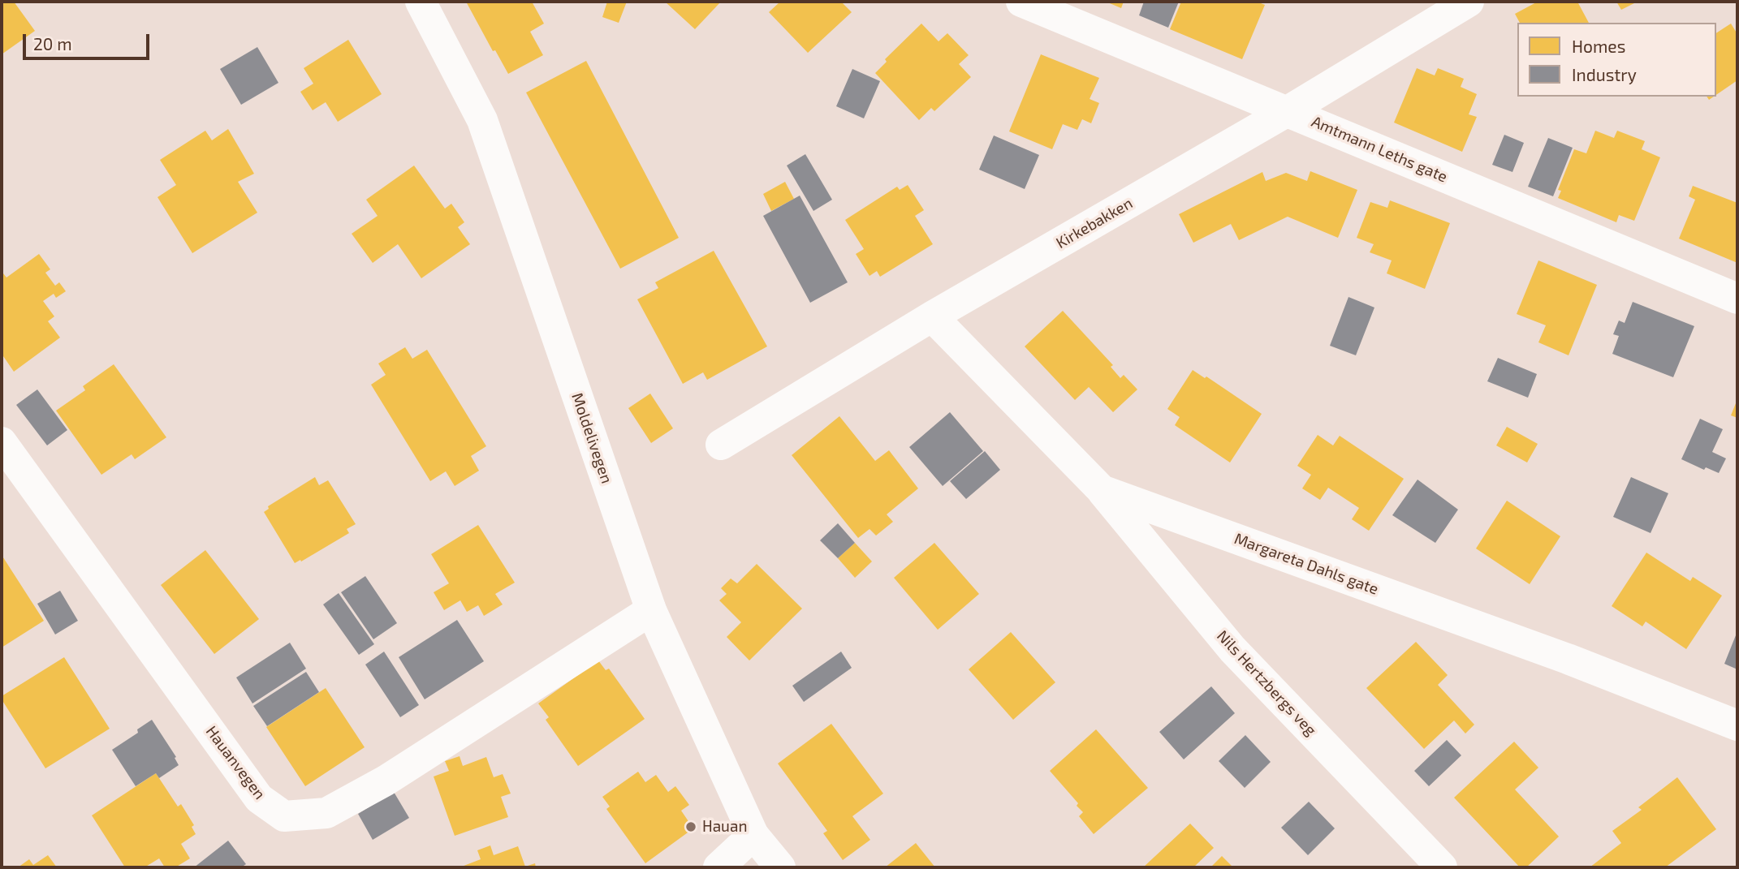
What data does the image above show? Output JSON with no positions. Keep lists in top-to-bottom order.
{
  "streets": {
    "street": [
      "Amtmann Leths gate",
      "Kirkebakken",
      "Moldelivegen",
      "Margareta Dahls gate",
      "Nils Hertzbergs veg",
      "Hauanvegen"
    ]
  },
  "crossings": [
    ["Amtmann Leths gate", "Kirkebakken"],
    ["Kirkebakken", "Margareta Dahls gate"],
    ["Moldelivegen", "Hauanvegen"],
    ["Margareta Dahls gate", "Nils Hertzbergs veg"]
  ],
  "places": ["Hauan"],
  "legend": ["Homes", "Industry"],
  "scale_bar": "20 m"
}
